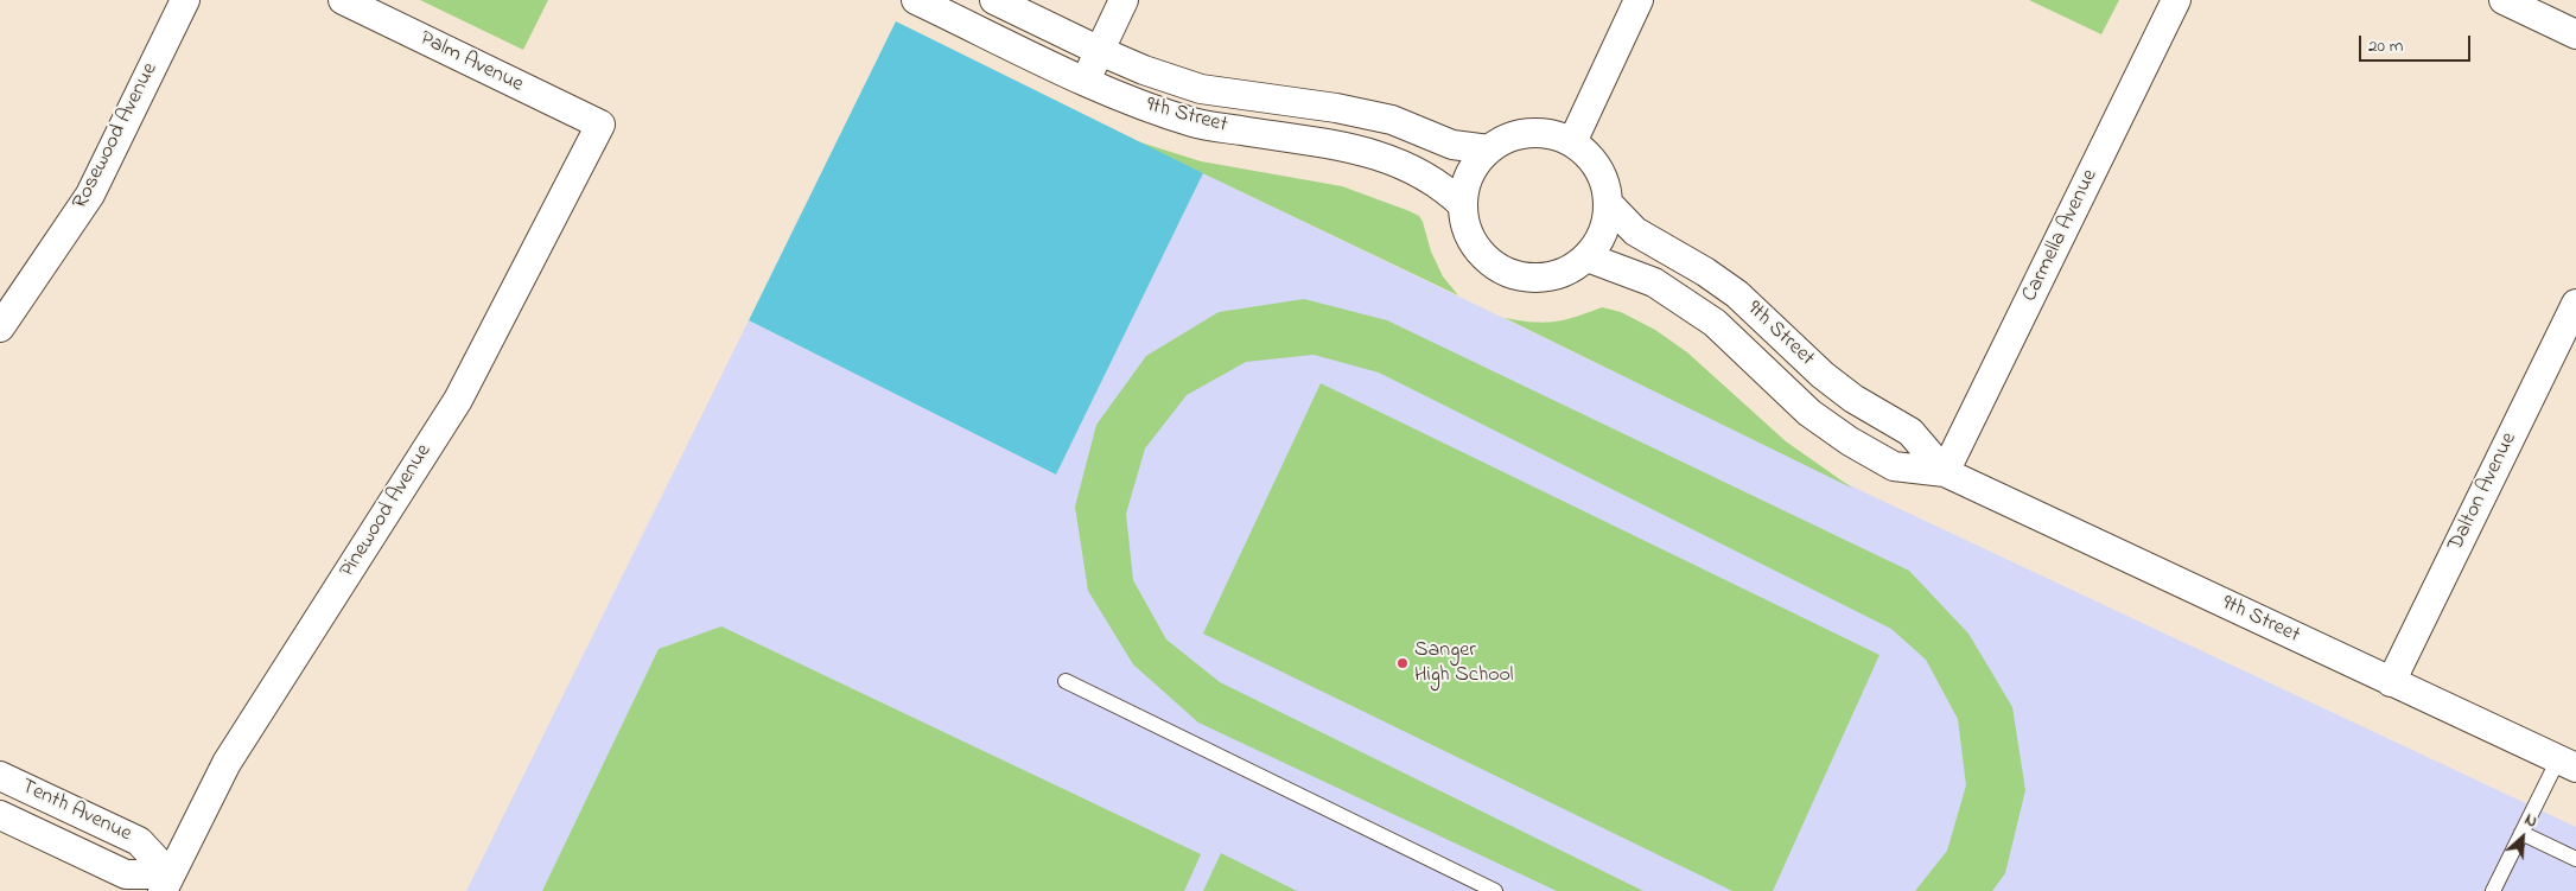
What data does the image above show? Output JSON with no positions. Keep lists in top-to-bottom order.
{
  "streets": {
    "street": [
      "Palm Avenue",
      "9th Street",
      "Rosewood Avenue",
      "Carmella Avenue",
      "Dalton Avenue",
      "Pinewood Avenue",
      "Tenth Avenue"
    ]
  },
  "crossings": [
    ["Palm Avenue", "Pinewood Avenue"],
    ["9th Street", "Carmella Avenue"],
    ["9th Street", "Dalton Avenue"],
    ["Pinewood Avenue", "Tenth Avenue"]
  ],
  "places": ["Sanger High School"],
  "scale_bar": "20 m",
  "north": "top right"
}
